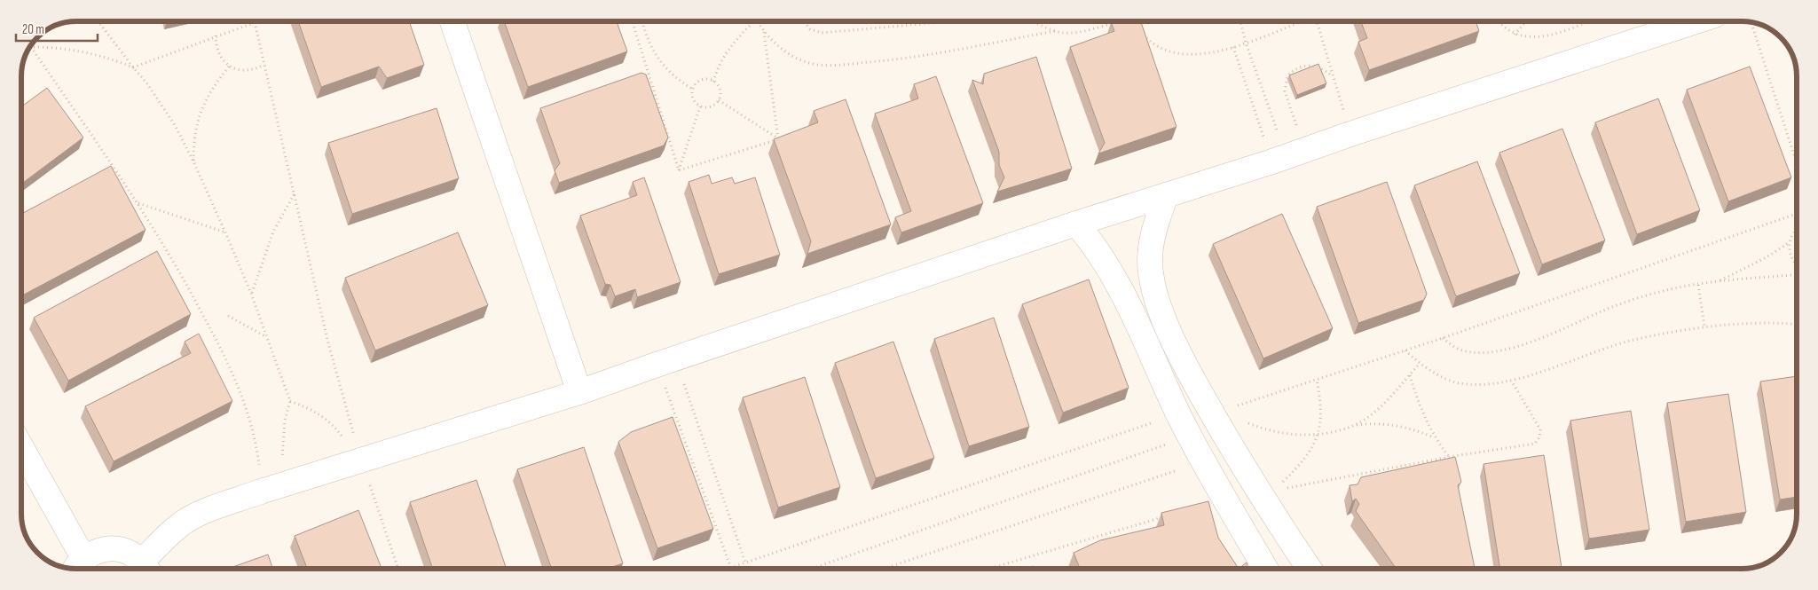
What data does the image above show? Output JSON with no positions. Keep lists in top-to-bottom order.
{
  "scale_bar": "20 m"
}
